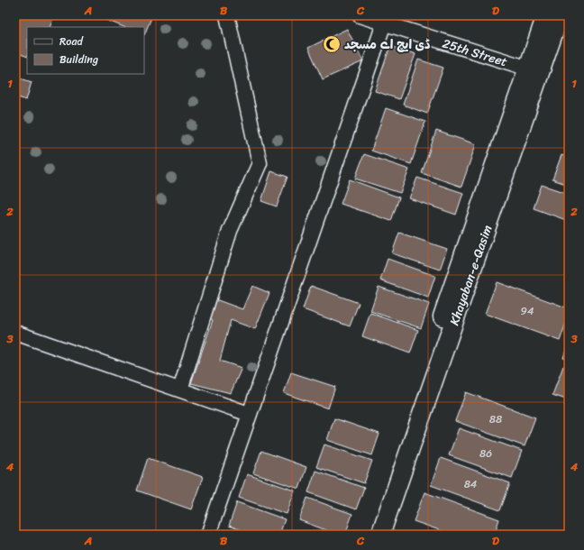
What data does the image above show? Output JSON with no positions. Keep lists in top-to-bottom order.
{
  "streets": {
    "street": ["25th Street", "Khayaban-e-Qasim"]
  },
  "crossings": [
    ["25th Street", "Khayaban-e-Qasim"]
  ],
  "places": {
    "mosque": ["ڈی ایچ اے مسجد"]
  },
  "house_numbers": [
    "94",
    "88",
    "86",
    "84"
  ],
  "legend": ["Road", "Building"],
  "grid": {
    "columns": [
      "A",
      "B",
      "C",
      "D"
    ],
    "rows": [
      "1",
      "2",
      "3",
      "4"
    ]
  }
}
